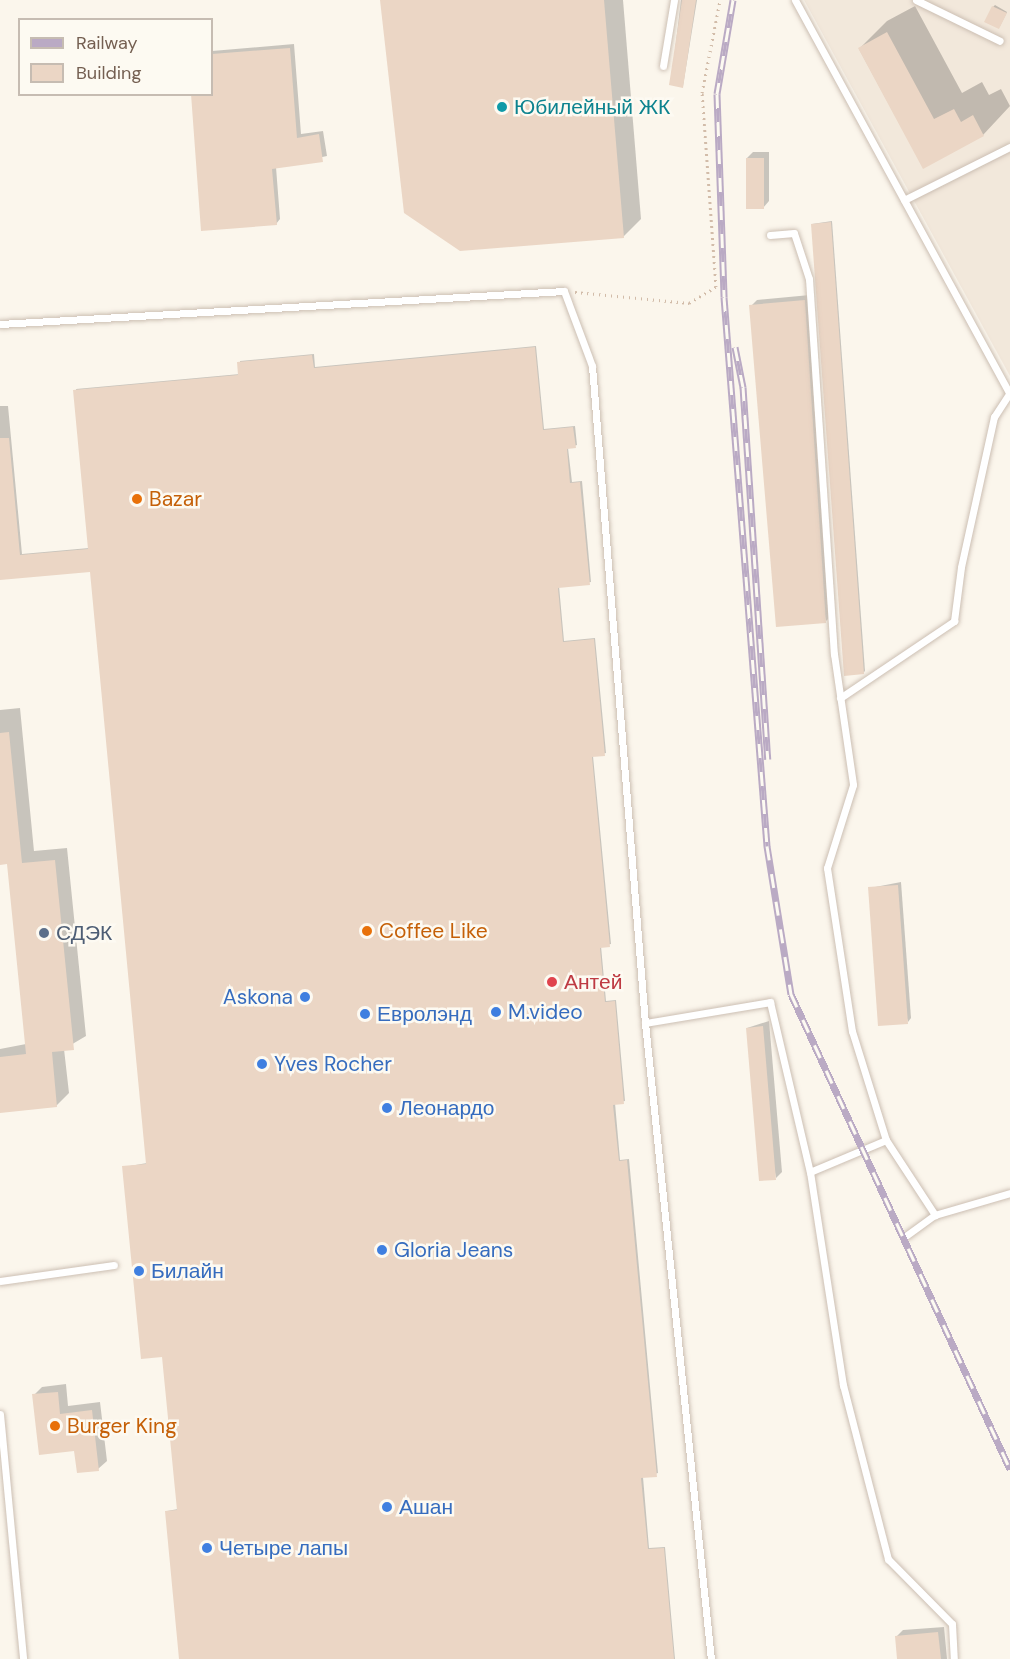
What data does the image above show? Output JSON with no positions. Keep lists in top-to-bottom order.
{
  "places": [
    "Юбилейный ЖК",
    "Bazar",
    "Coffee Like",
    "СДЭК",
    "Антей",
    "Askona",
    "M.video",
    "Евролэнд",
    "Yves Rocher",
    "Леонардо",
    "Gloria Jeans",
    "Билайн",
    "Burger King",
    "Ашан",
    "Четыре лапы"
  ],
  "legend": ["Railway", "Building"]
}
